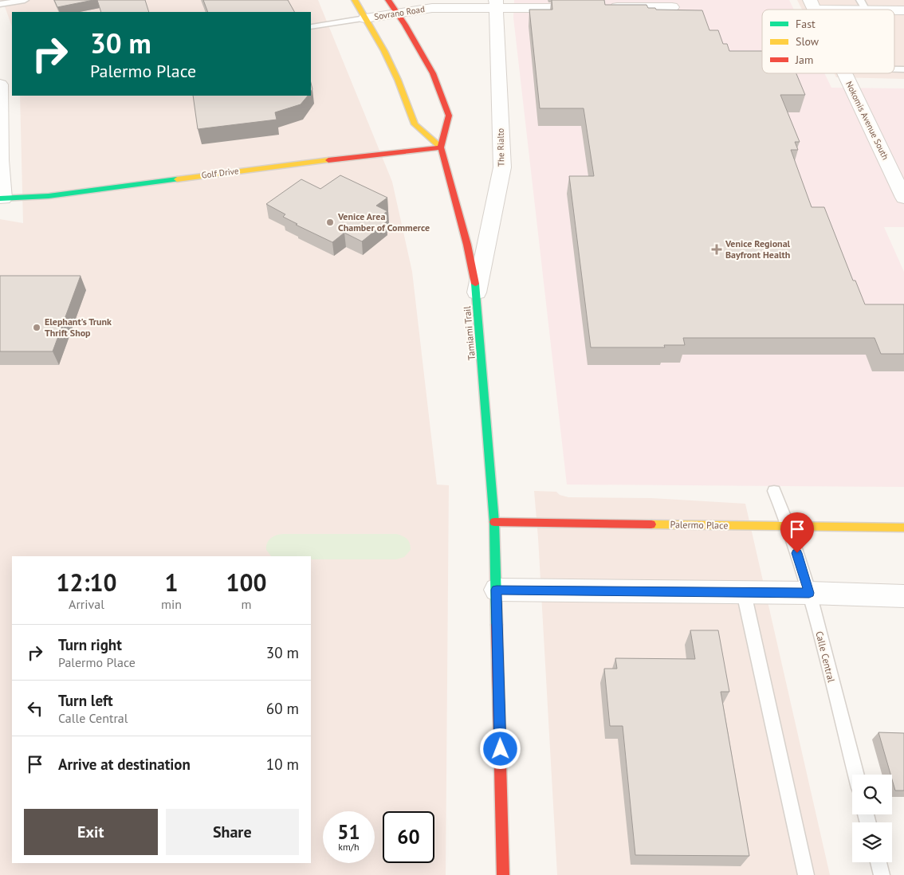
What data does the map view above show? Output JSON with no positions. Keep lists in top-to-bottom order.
{
  "streets": {
    "main road": ["Golf Drive", "Tamiami Trail", "Palermo Place"],
    "street": ["Sovrano Road", "Nokomis Avenue South", "The Rialto"],
    "lane": ["Calle Central"]
  },
  "crossings": [
    ["Sovrano Road", "The Rialto"],
    ["Sovrano Road", "Tamiami Trail"],
    ["The Rialto", "Tamiami Trail"],
    ["Golf Drive", "Tamiami Trail"],
    ["Tamiami Trail", "Palermo Place"],
    ["Palermo Place", "Calle Central"]
  ],
  "places": {
    "other": ["Venice Area Chamber of Commerce", "Elephant's Trunk Thrift Shop"],
    "health": ["Venice Regional Bayfront Health"]
  },
  "legend": ["Fast", "Slow", "Jam"],
  "page": {
    "turn": ["30 m", "Palermo Place"],
    "eta": [
      "12:10",
      "Arrival",
      "1",
      "min",
      "100",
      "m"
    ],
    "list": [
      {
        "name": "Turn right",
        "note": "Palermo Place",
        "value": "30 m"
      },
      {
        "name": "Turn left",
        "note": "Calle Central",
        "value": "60 m"
      },
      {
        "name": "Arrive at destination",
        "value": "10 m"
      }
    ],
    "buttons": ["Exit", "Share"],
    "speed": "51 km/h",
    "limit": "60"
  }
}
